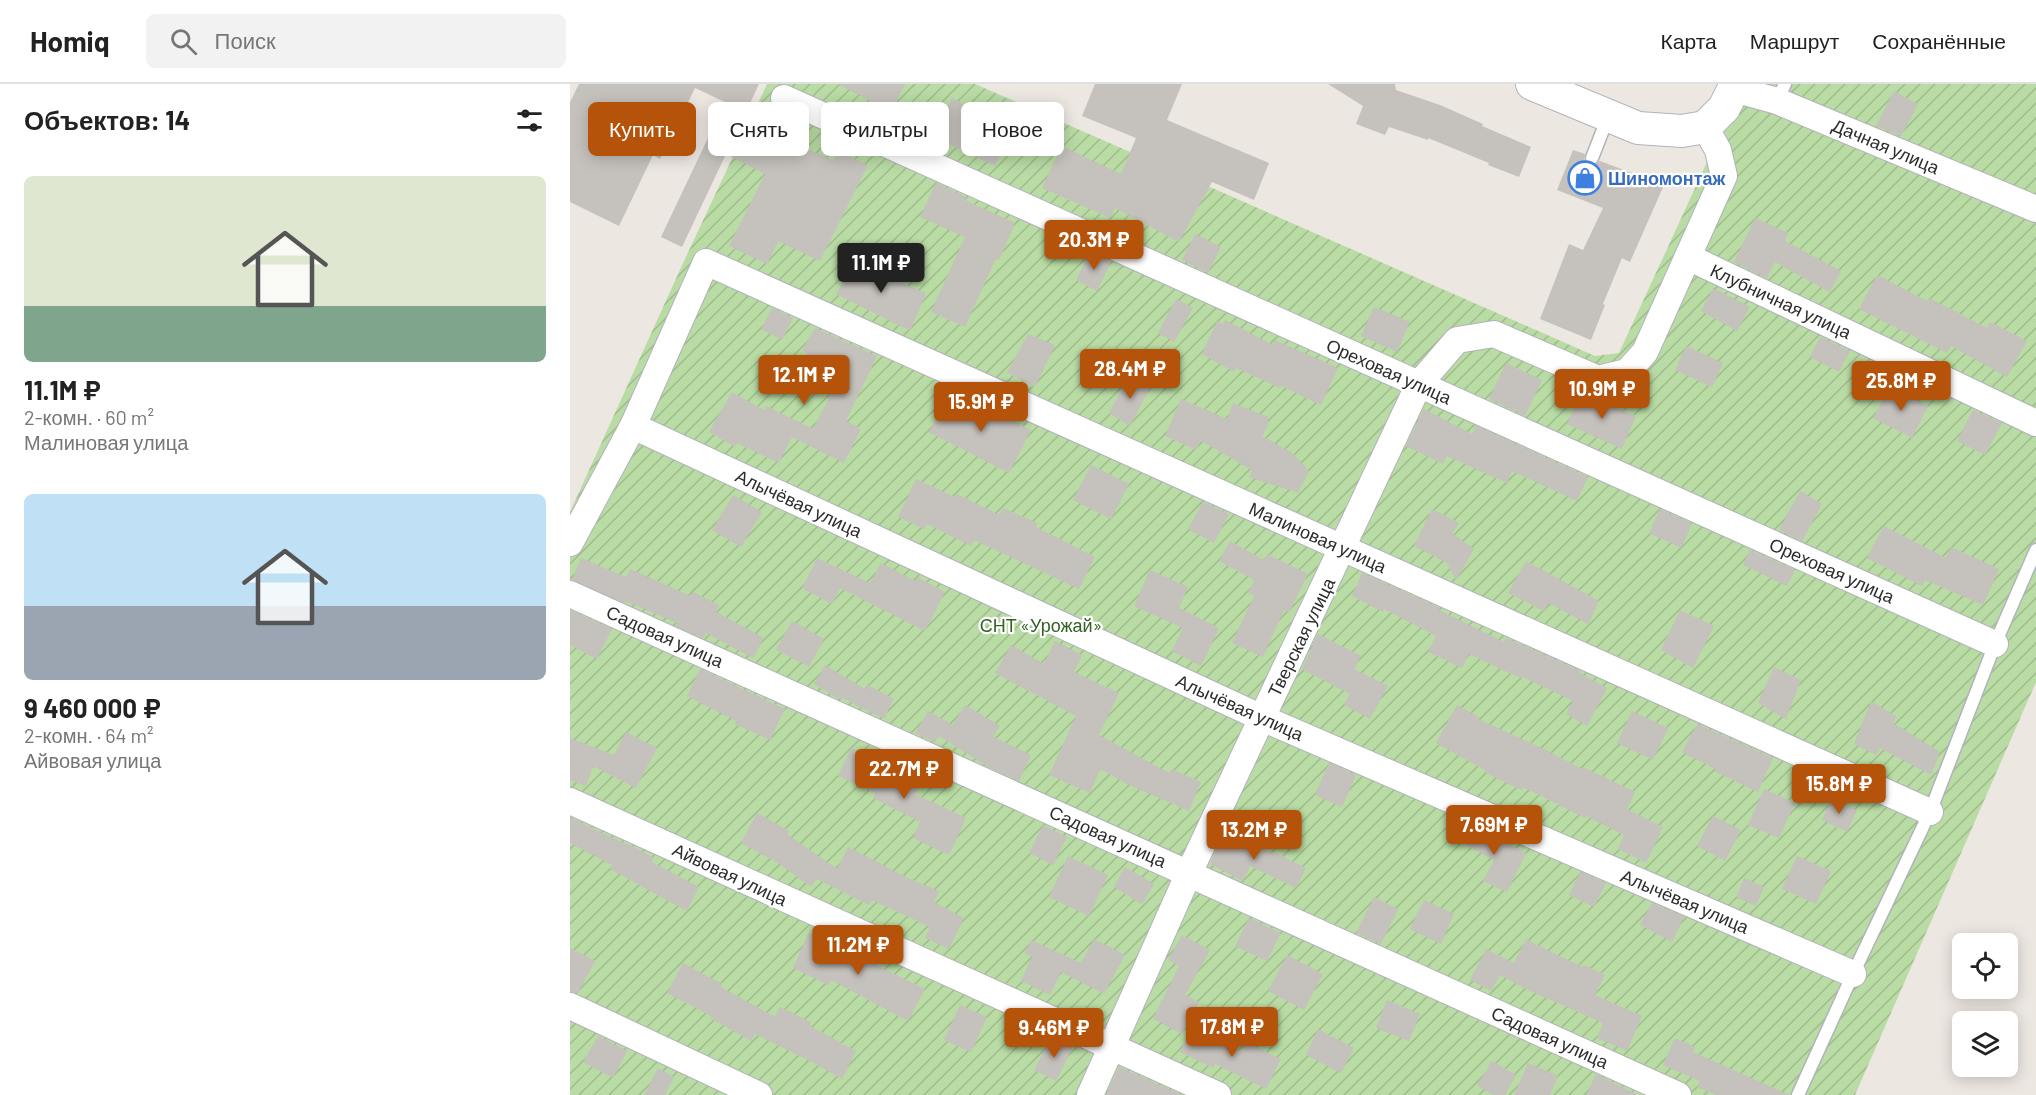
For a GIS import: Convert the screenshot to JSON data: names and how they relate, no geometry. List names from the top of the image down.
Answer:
{
  "streets": {
    "street": [
      "Дачная улица",
      "Клубничная улица",
      "Ореховая улица",
      "Алычёвая улица",
      "Малиновая улица",
      "Садовая улица",
      "Тверская улица",
      "Айвовая улица"
    ]
  },
  "crossings": [
    ["Клубничная улица", "Тверская улица"],
    ["Ореховая улица", "Тверская улица"],
    ["Алычёвая улица", "Малиновая улица"],
    ["Алычёвая улица", "Тверская улица"],
    ["Малиновая улица", "Тверская улица"],
    ["Садовая улица", "Тверская улица"],
    ["Тверская улица", "Айвовая улица"]
  ],
  "parks": ["СНТ «Урожай»"],
  "places": {
    "shop": ["Шиномонтаж"]
  },
  "page": {
    "header": "Homiq",
    "search": "Поиск",
    "nav": ["Карта", "Маршрут", "Сохранённые"],
    "heading": "Объектов: 14",
    "chip": [
      "Купить",
      "Снять",
      "Фильтры",
      "Новое"
    ],
    "list": [
      {
        "name": "11.1M ₽",
        "note": "2-комн. · 60 m² · Малиновая улица"
      },
      {
        "name": "9 460 000 ₽",
        "note": "2-комн. · 64 m² · Айвовая улица"
      }
    ],
    "price": [
      "20.3M ₽",
      "11.1M ₽",
      "28.4M ₽",
      "12.1M ₽",
      "25.8M ₽",
      "10.9M ₽",
      "15.9M ₽",
      "22.7M ₽",
      "15.8M ₽",
      "7.69M ₽",
      "13.2M ₽",
      "11.2M ₽",
      "17.8M ₽",
      "9.46M ₽"
    ]
  }
}
